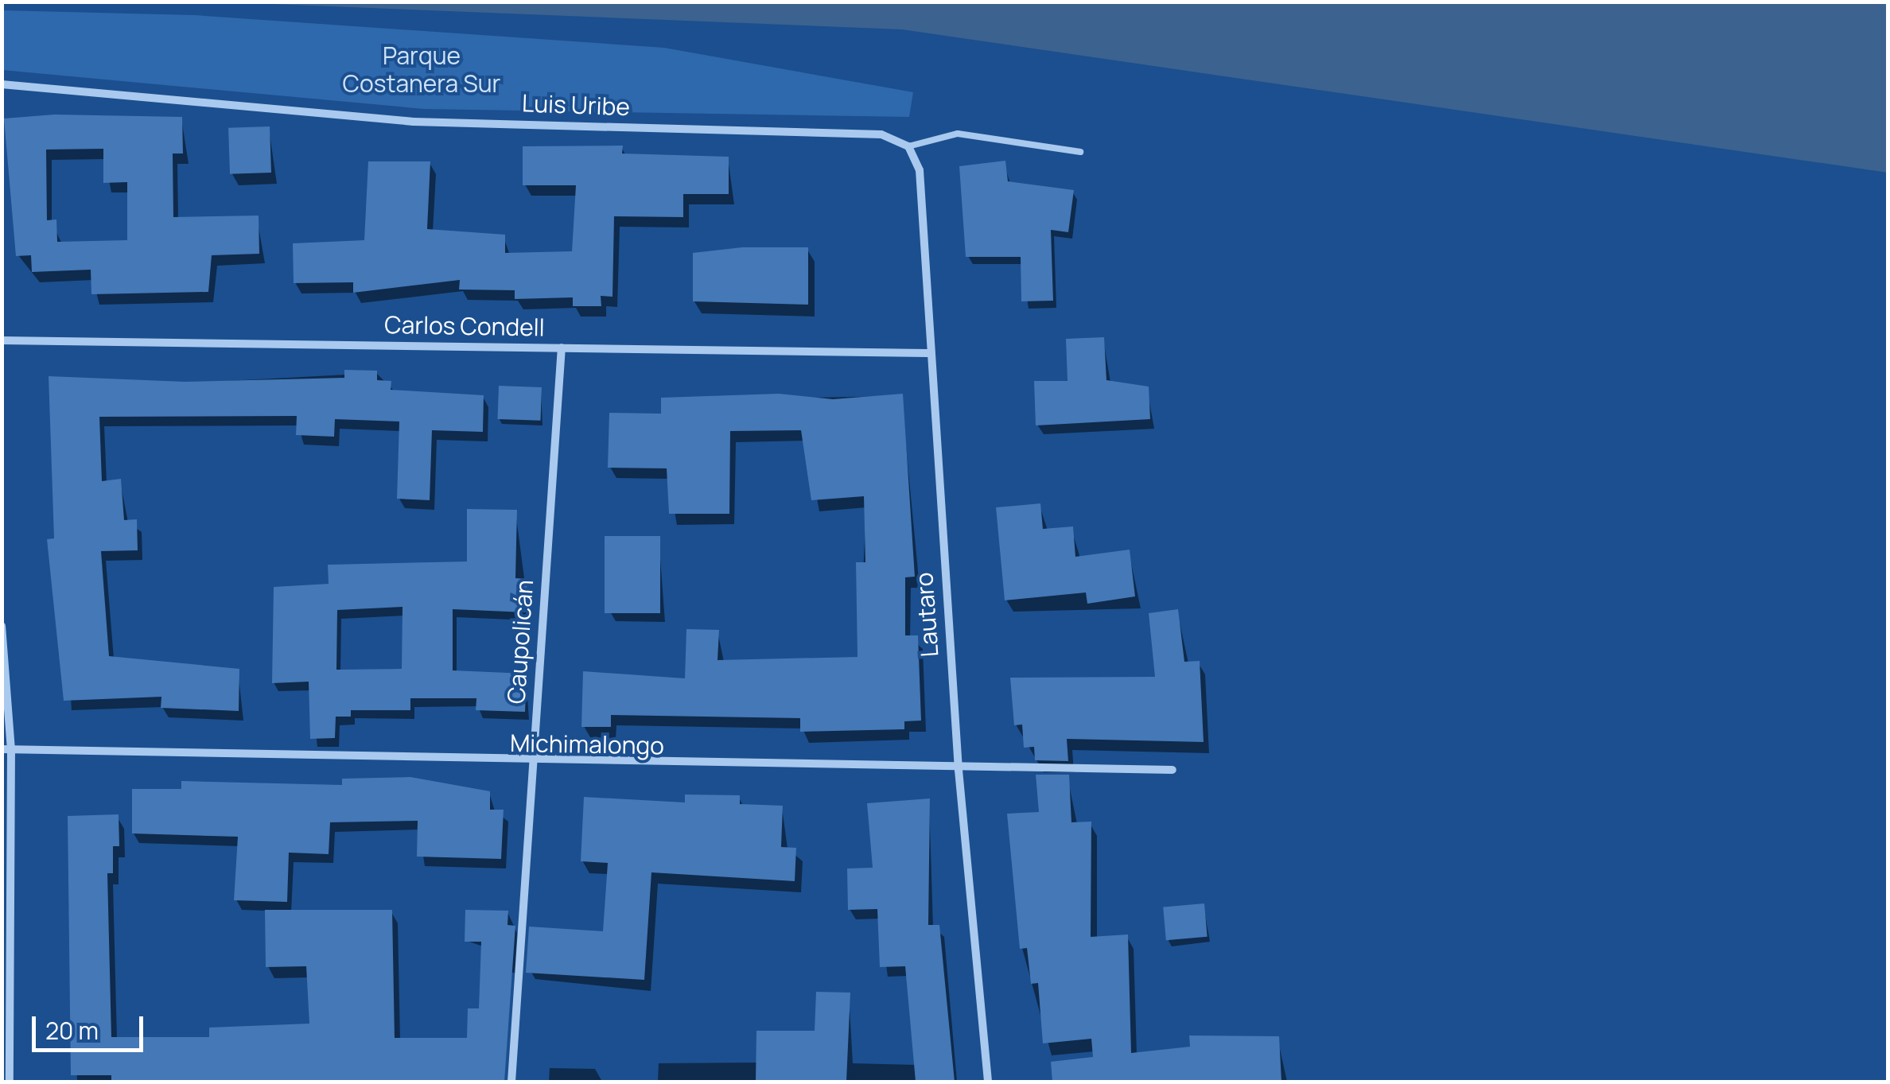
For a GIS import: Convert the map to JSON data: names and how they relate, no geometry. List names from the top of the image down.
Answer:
{
  "streets": {
    "street": [
      "Luis Uribe",
      "Carlos Condell",
      "Lautaro",
      "Caupolicán",
      "Michimalongo"
    ]
  },
  "crossings": [
    ["Luis Uribe", "Lautaro"],
    ["Carlos Condell", "Lautaro"],
    ["Carlos Condell", "Caupolicán"],
    ["Lautaro", "Michimalongo"],
    ["Caupolicán", "Michimalongo"]
  ],
  "parks": ["Parque Costanera Sur"],
  "scale_bar": "20 m"
}
